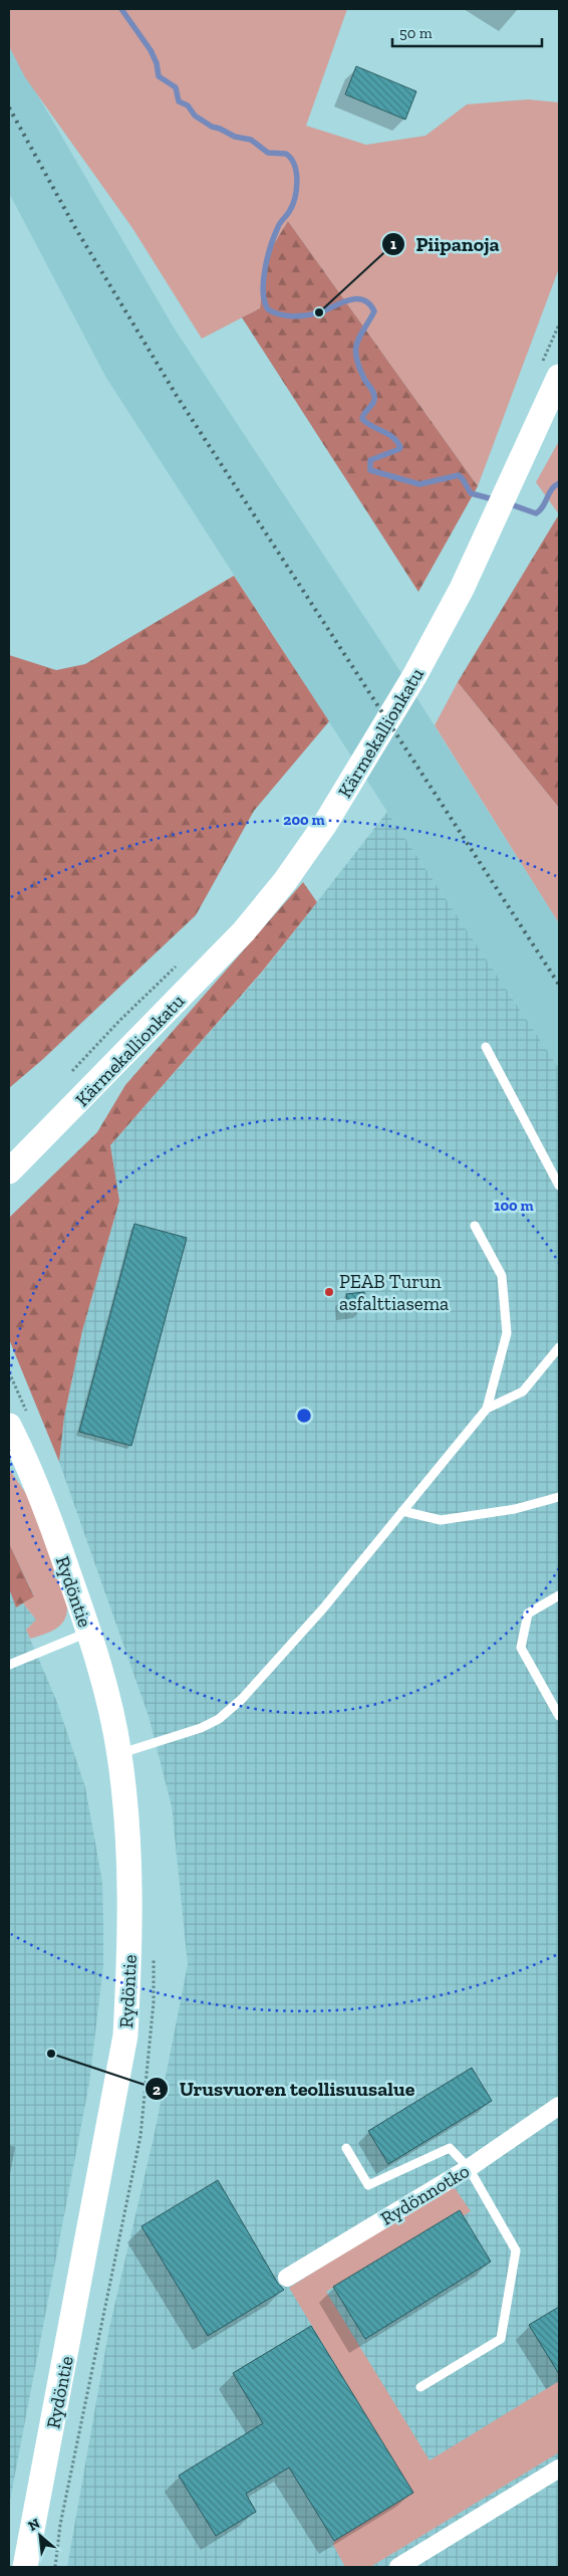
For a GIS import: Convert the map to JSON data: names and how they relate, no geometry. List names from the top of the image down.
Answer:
{
  "streets": {
    "street": ["Kärmekallionkatu", "Rydöntie", "Rydönnotko"]
  },
  "places": ["Piipanoja", "PEAB Turun asfalttiasema", "Urusvuoren teollisuusalue"],
  "scale_bar": "50 m",
  "north": "top left",
  "rings": ["200 m", "100 m"]
}
